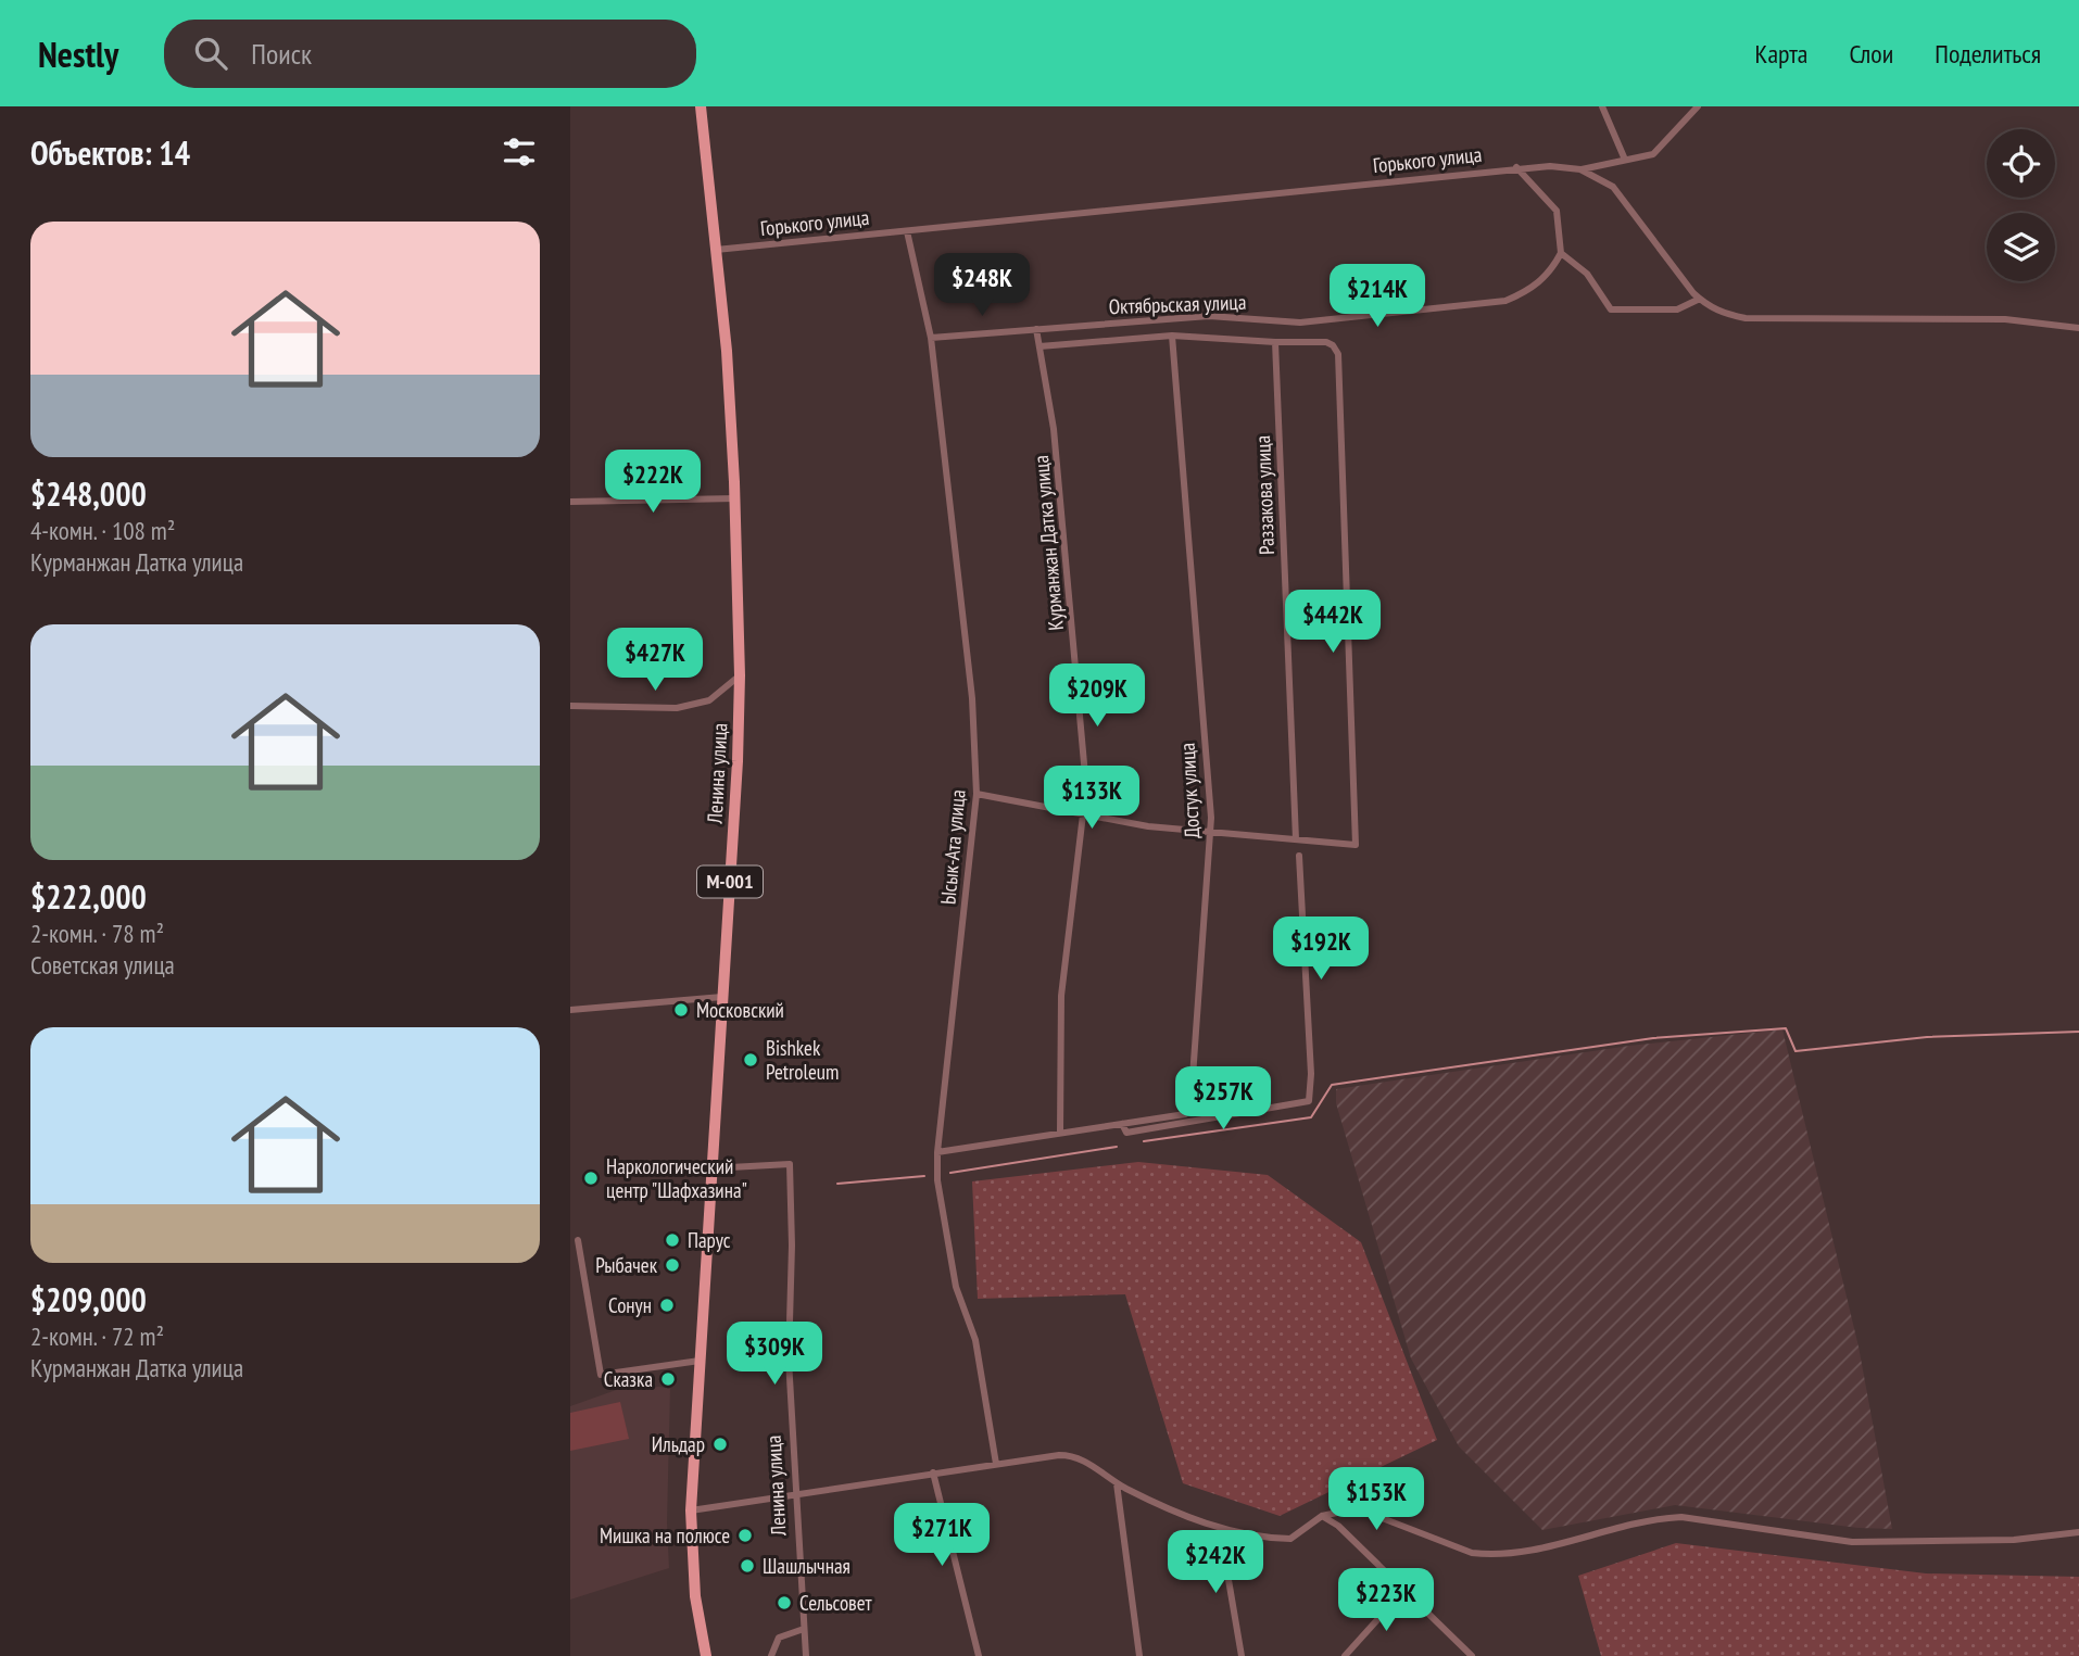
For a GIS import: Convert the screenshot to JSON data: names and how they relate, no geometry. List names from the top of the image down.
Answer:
{
  "streets": {
    "main road": ["Ленина улица", "М-001"],
    "street": [
      "Горького улица",
      "Октябрьская улица",
      "Раззакова улица",
      "Курманжан Датка улица",
      "Достук улица",
      "Ысык-Ата улица"
    ]
  },
  "crossings": [
    ["Горького улица", "Ленина улица"],
    ["Горького улица", "Ысык-Ата улица"],
    ["Октябрьская улица", "Курманжан Датка улица"]
  ],
  "places": [
    "Московский",
    "Bishkek Petroleum",
    "Наркологический центр \"Шафхазина\"",
    "Парус",
    "Рыбачек",
    "Сонун",
    "Сказка",
    "Ильдар",
    "Мишка на полюсе",
    "Шашлычная",
    "Сельсовет"
  ],
  "page": {
    "header": "Nestly",
    "search": "Поиск",
    "nav": ["Карта", "Слои", "Поделиться"],
    "heading": "Объектов: 14",
    "list": [
      {
        "name": "$248,000",
        "note": "4-комн. · 108 m² · Курманжан Датка улица"
      },
      {
        "name": "$222,000",
        "note": "2-комн. · 78 m² · Советская улица"
      },
      {
        "name": "$209,000",
        "note": "2-комн. · 72 m² · Курманжан Датка улица"
      }
    ],
    "price": [
      "$248K",
      "$214K",
      "$222K",
      "$442K",
      "$427K",
      "$209K",
      "$133K",
      "$192K",
      "$257K",
      "$309K",
      "$153K",
      "$271K",
      "$242K",
      "$223K"
    ]
  }
}
